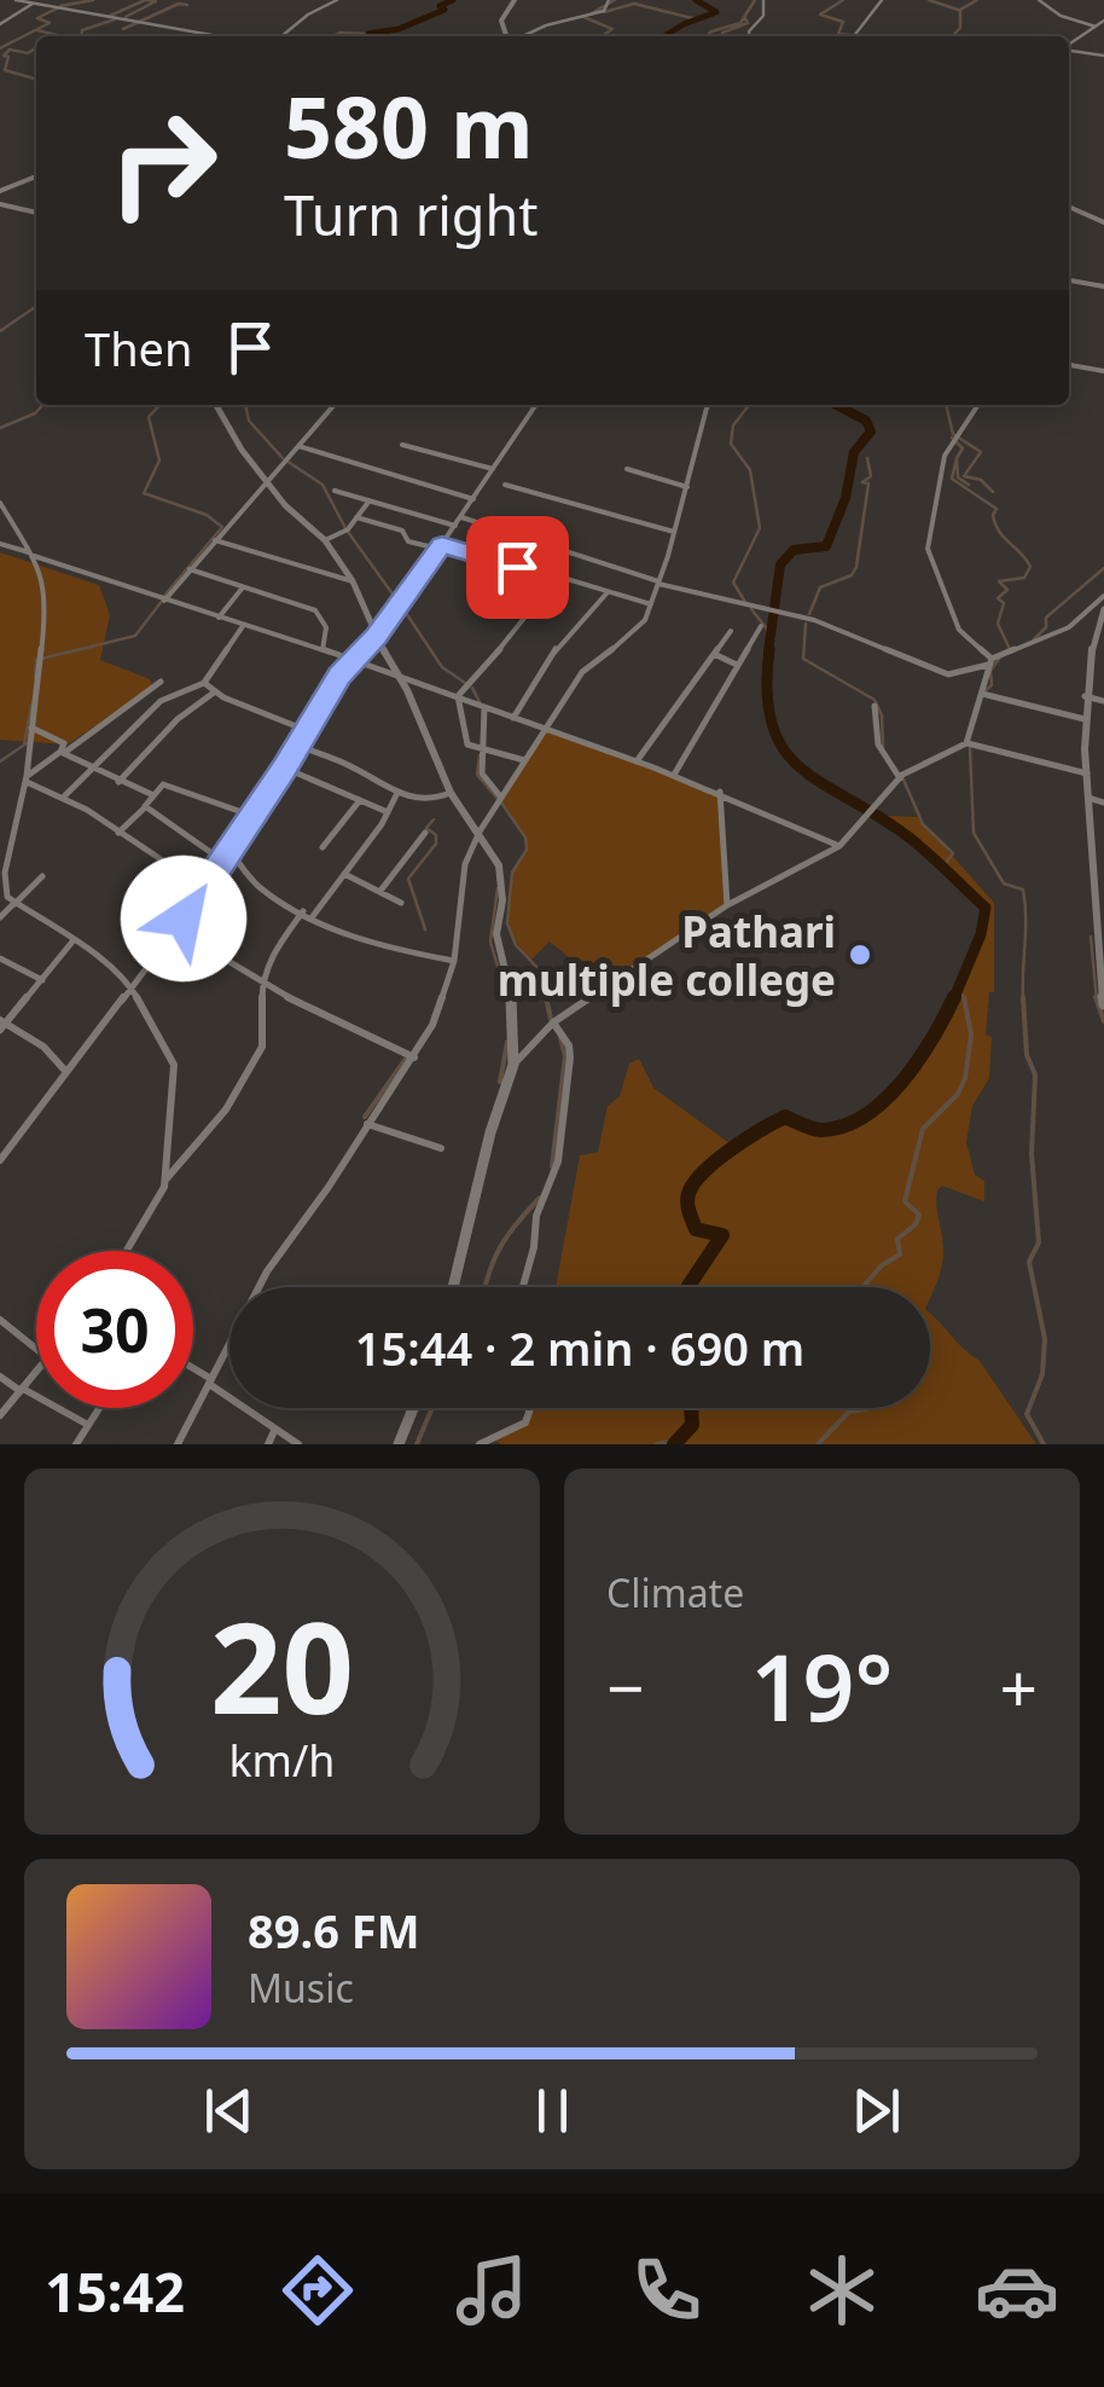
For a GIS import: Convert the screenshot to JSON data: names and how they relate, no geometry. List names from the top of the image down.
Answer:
{
  "places": ["Pathari multiple college"],
  "page": {
    "turn": ["580 m", "Turn right"],
    "then": "Then",
    "limit": "30",
    "trip": "15:44 · 2 min · 690 m",
    "tile": "Climate",
    "heat": ["−", "19°", "+"],
    "song": ["89.6 FM", "Music"],
    "tabs": "15:42",
    "gauge": ["20", "km/h"]
  }
}
